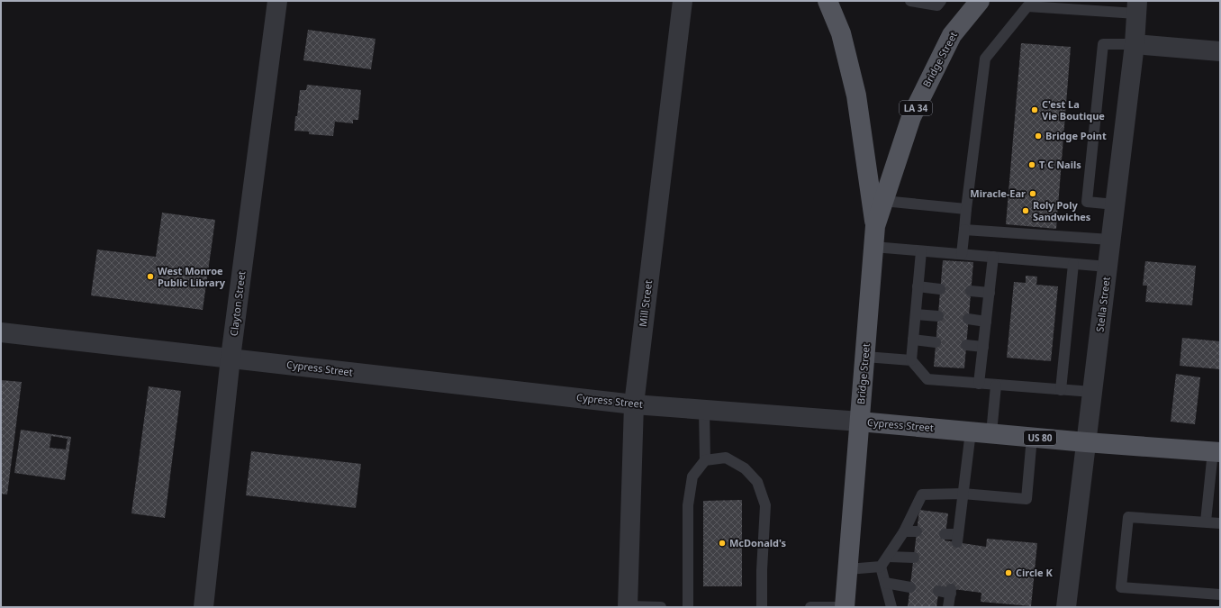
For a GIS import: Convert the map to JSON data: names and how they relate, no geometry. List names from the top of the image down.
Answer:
{
  "streets": {
    "main road": [
      "Bridge Street",
      "LA 34",
      "Cypress Street",
      "US 80"
    ],
    "street": ["Clayton Street", "Mill Street", "Stella Street"]
  },
  "crossings": [
    ["Bridge Street", "Cypress Street"],
    ["Clayton Street", "Cypress Street"],
    ["Mill Street", "Cypress Street"],
    ["Stella Street", "Cypress Street"]
  ],
  "places": [
    "C'est La Vie Boutique",
    "Bridge Point",
    "T C Nails",
    "Miracle-Ear",
    "Roly Poly Sandwiches",
    "West Monroe Public Library",
    "McDonald's",
    "Circle K"
  ]
}
